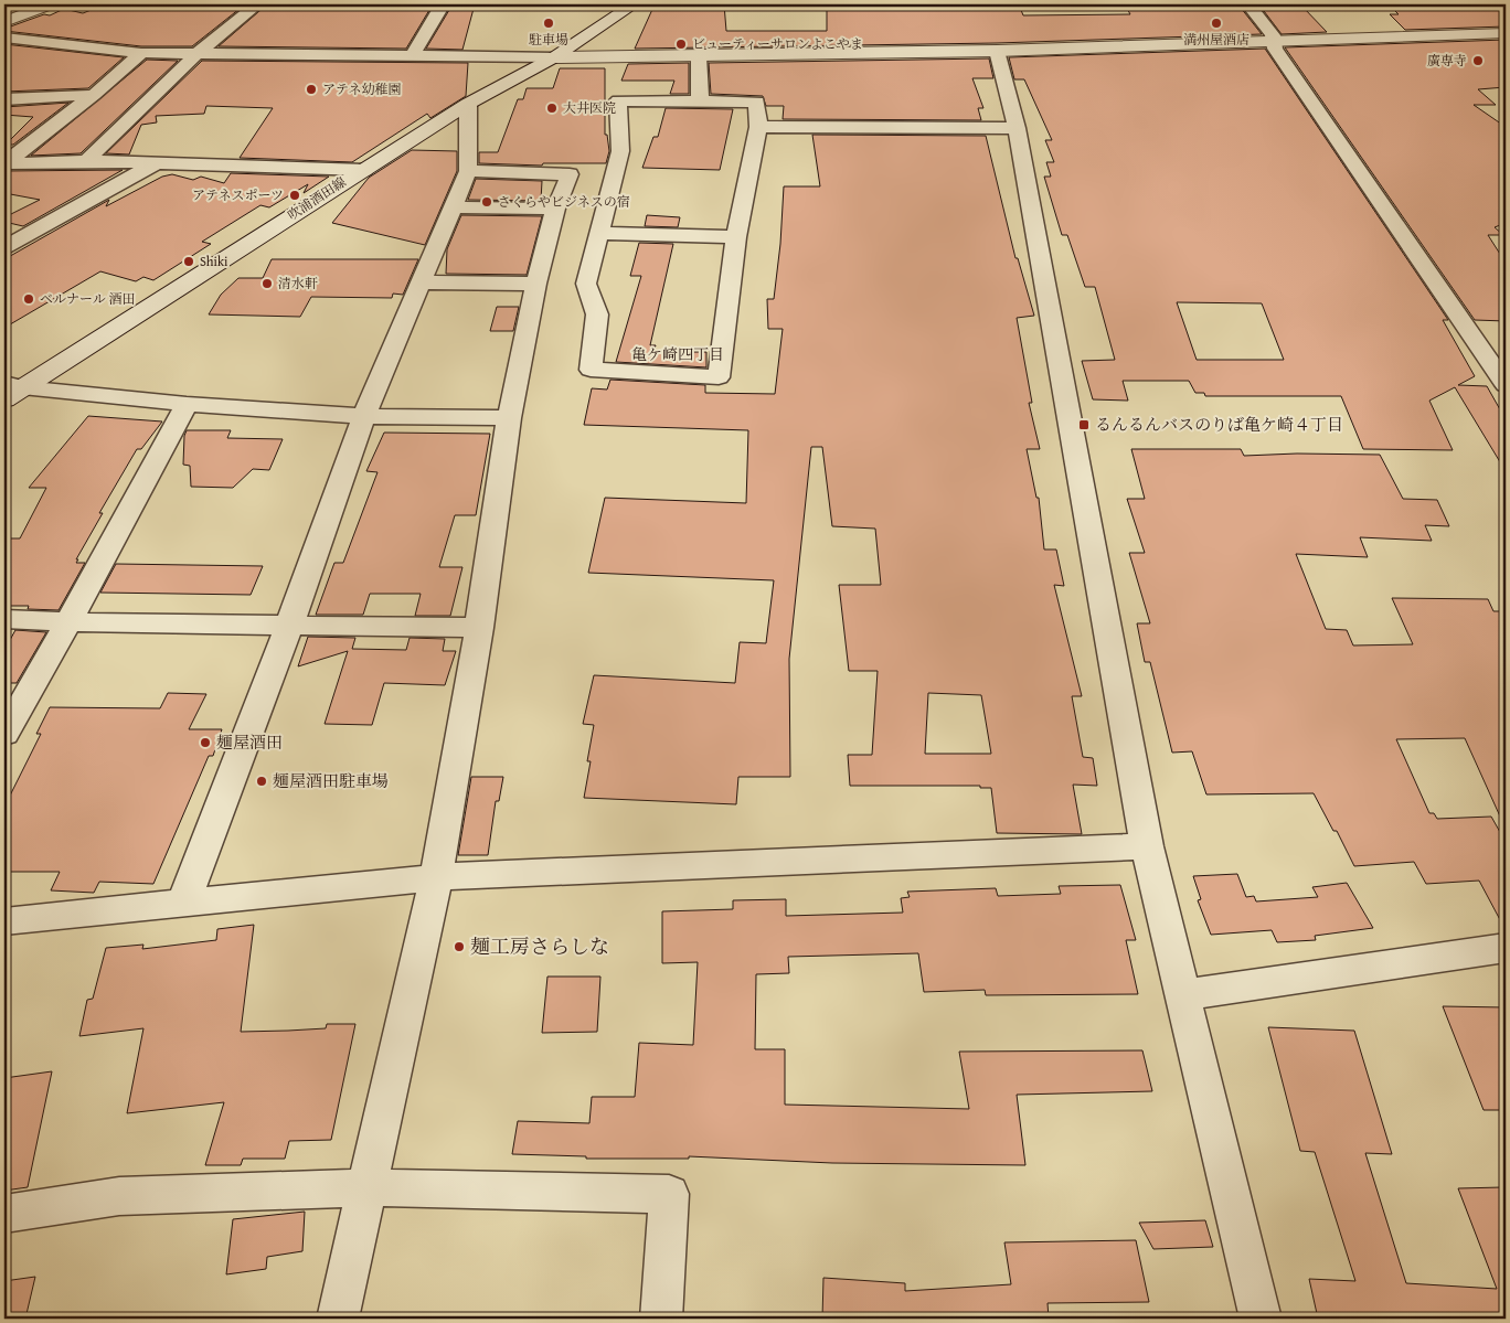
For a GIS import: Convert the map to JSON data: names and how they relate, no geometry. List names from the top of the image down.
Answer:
{
  "streets": {
    "street": ["吹浦酒田線"]
  },
  "districts": ["亀ケ崎四丁目"],
  "places": {
    "other": [
      "駐車場",
      "満州屋酒店",
      "ビューティーサロンよこやま",
      "廣専寺",
      "アテネ幼稚園",
      "大井医院",
      "アテネスポーツ",
      "さくらやビジネスの宿",
      "Shiki",
      "清水軒",
      "ベルナール 酒田",
      "麺屋酒田",
      "麺屋酒田駐車場",
      "麺工房さらしな"
    ],
    "transit": ["るんるんバスのりば亀ケ崎４丁目"]
  }
}
